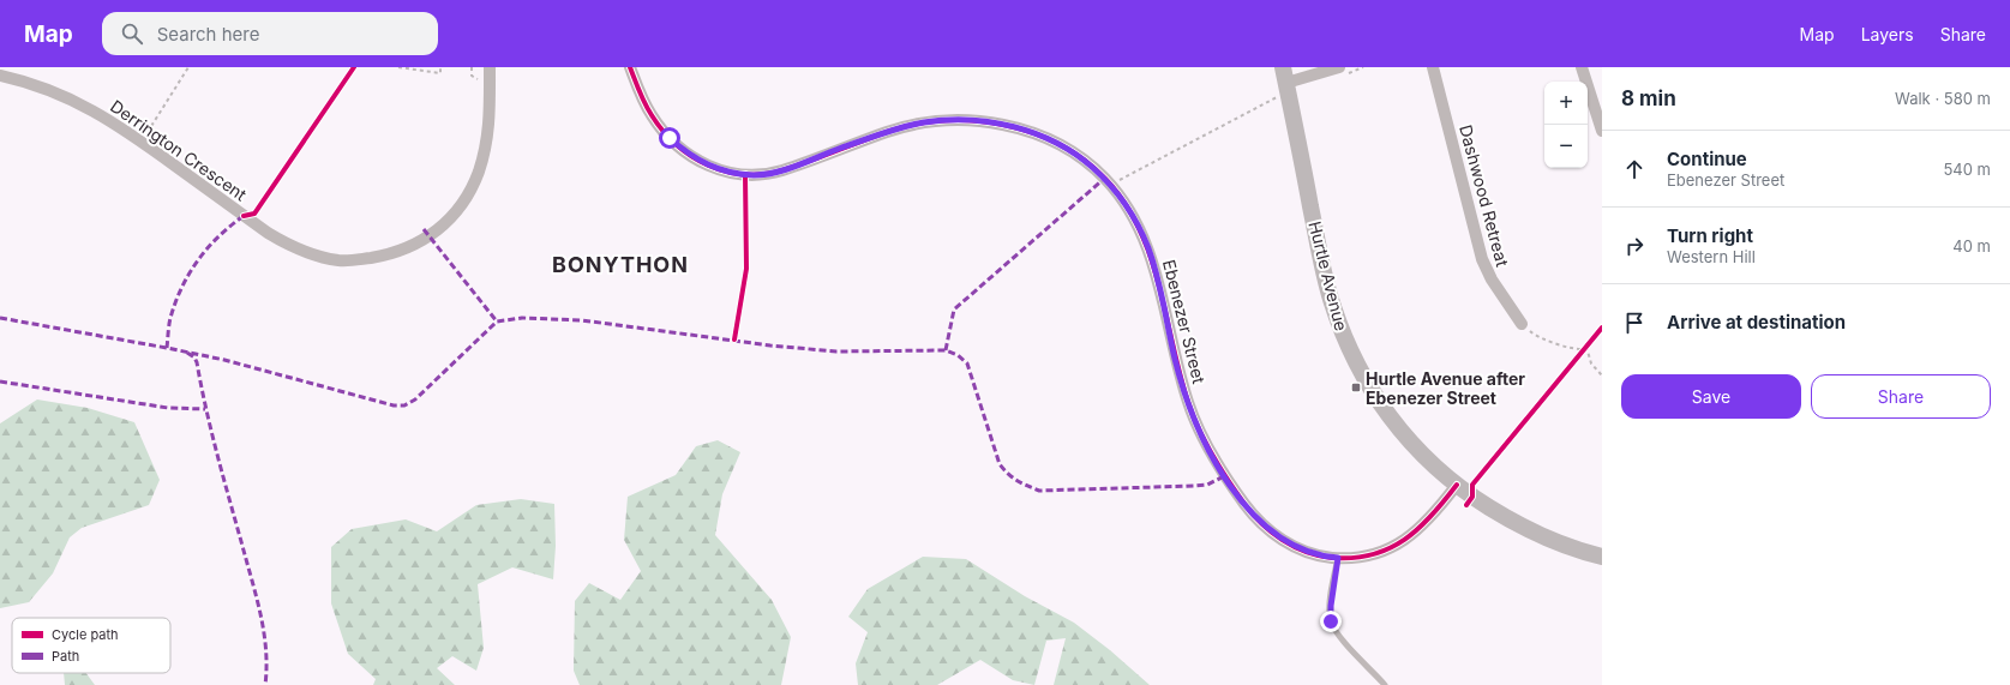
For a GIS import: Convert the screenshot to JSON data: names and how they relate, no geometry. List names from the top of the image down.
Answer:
{
  "streets": {
    "street": [
      "Derrington Crescent",
      "Dashwood Retreat",
      "Hurtle Avenue",
      "Ebenezer Street"
    ]
  },
  "crossings": [
    ["Hurtle Avenue", "Ebenezer Street"]
  ],
  "districts": ["BONYTHON"],
  "places": {
    "transit": ["Hurtle Avenue after Ebenezer Street"]
  },
  "legend": ["Cycle path", "Path"],
  "page": {
    "header": "Map",
    "search": "Search here",
    "nav": ["Map", "Layers", "Share"],
    "heading": ["8 min", "Walk · 580 m"],
    "map_buttons": ["+", "−"],
    "list": [
      ["Continue", "Ebenezer Street", "540 m"],
      ["Turn right", "Western Hill", "40 m"],
      "Arrive at destination"
    ],
    "buttons": ["Save", "Share"]
  }
}
